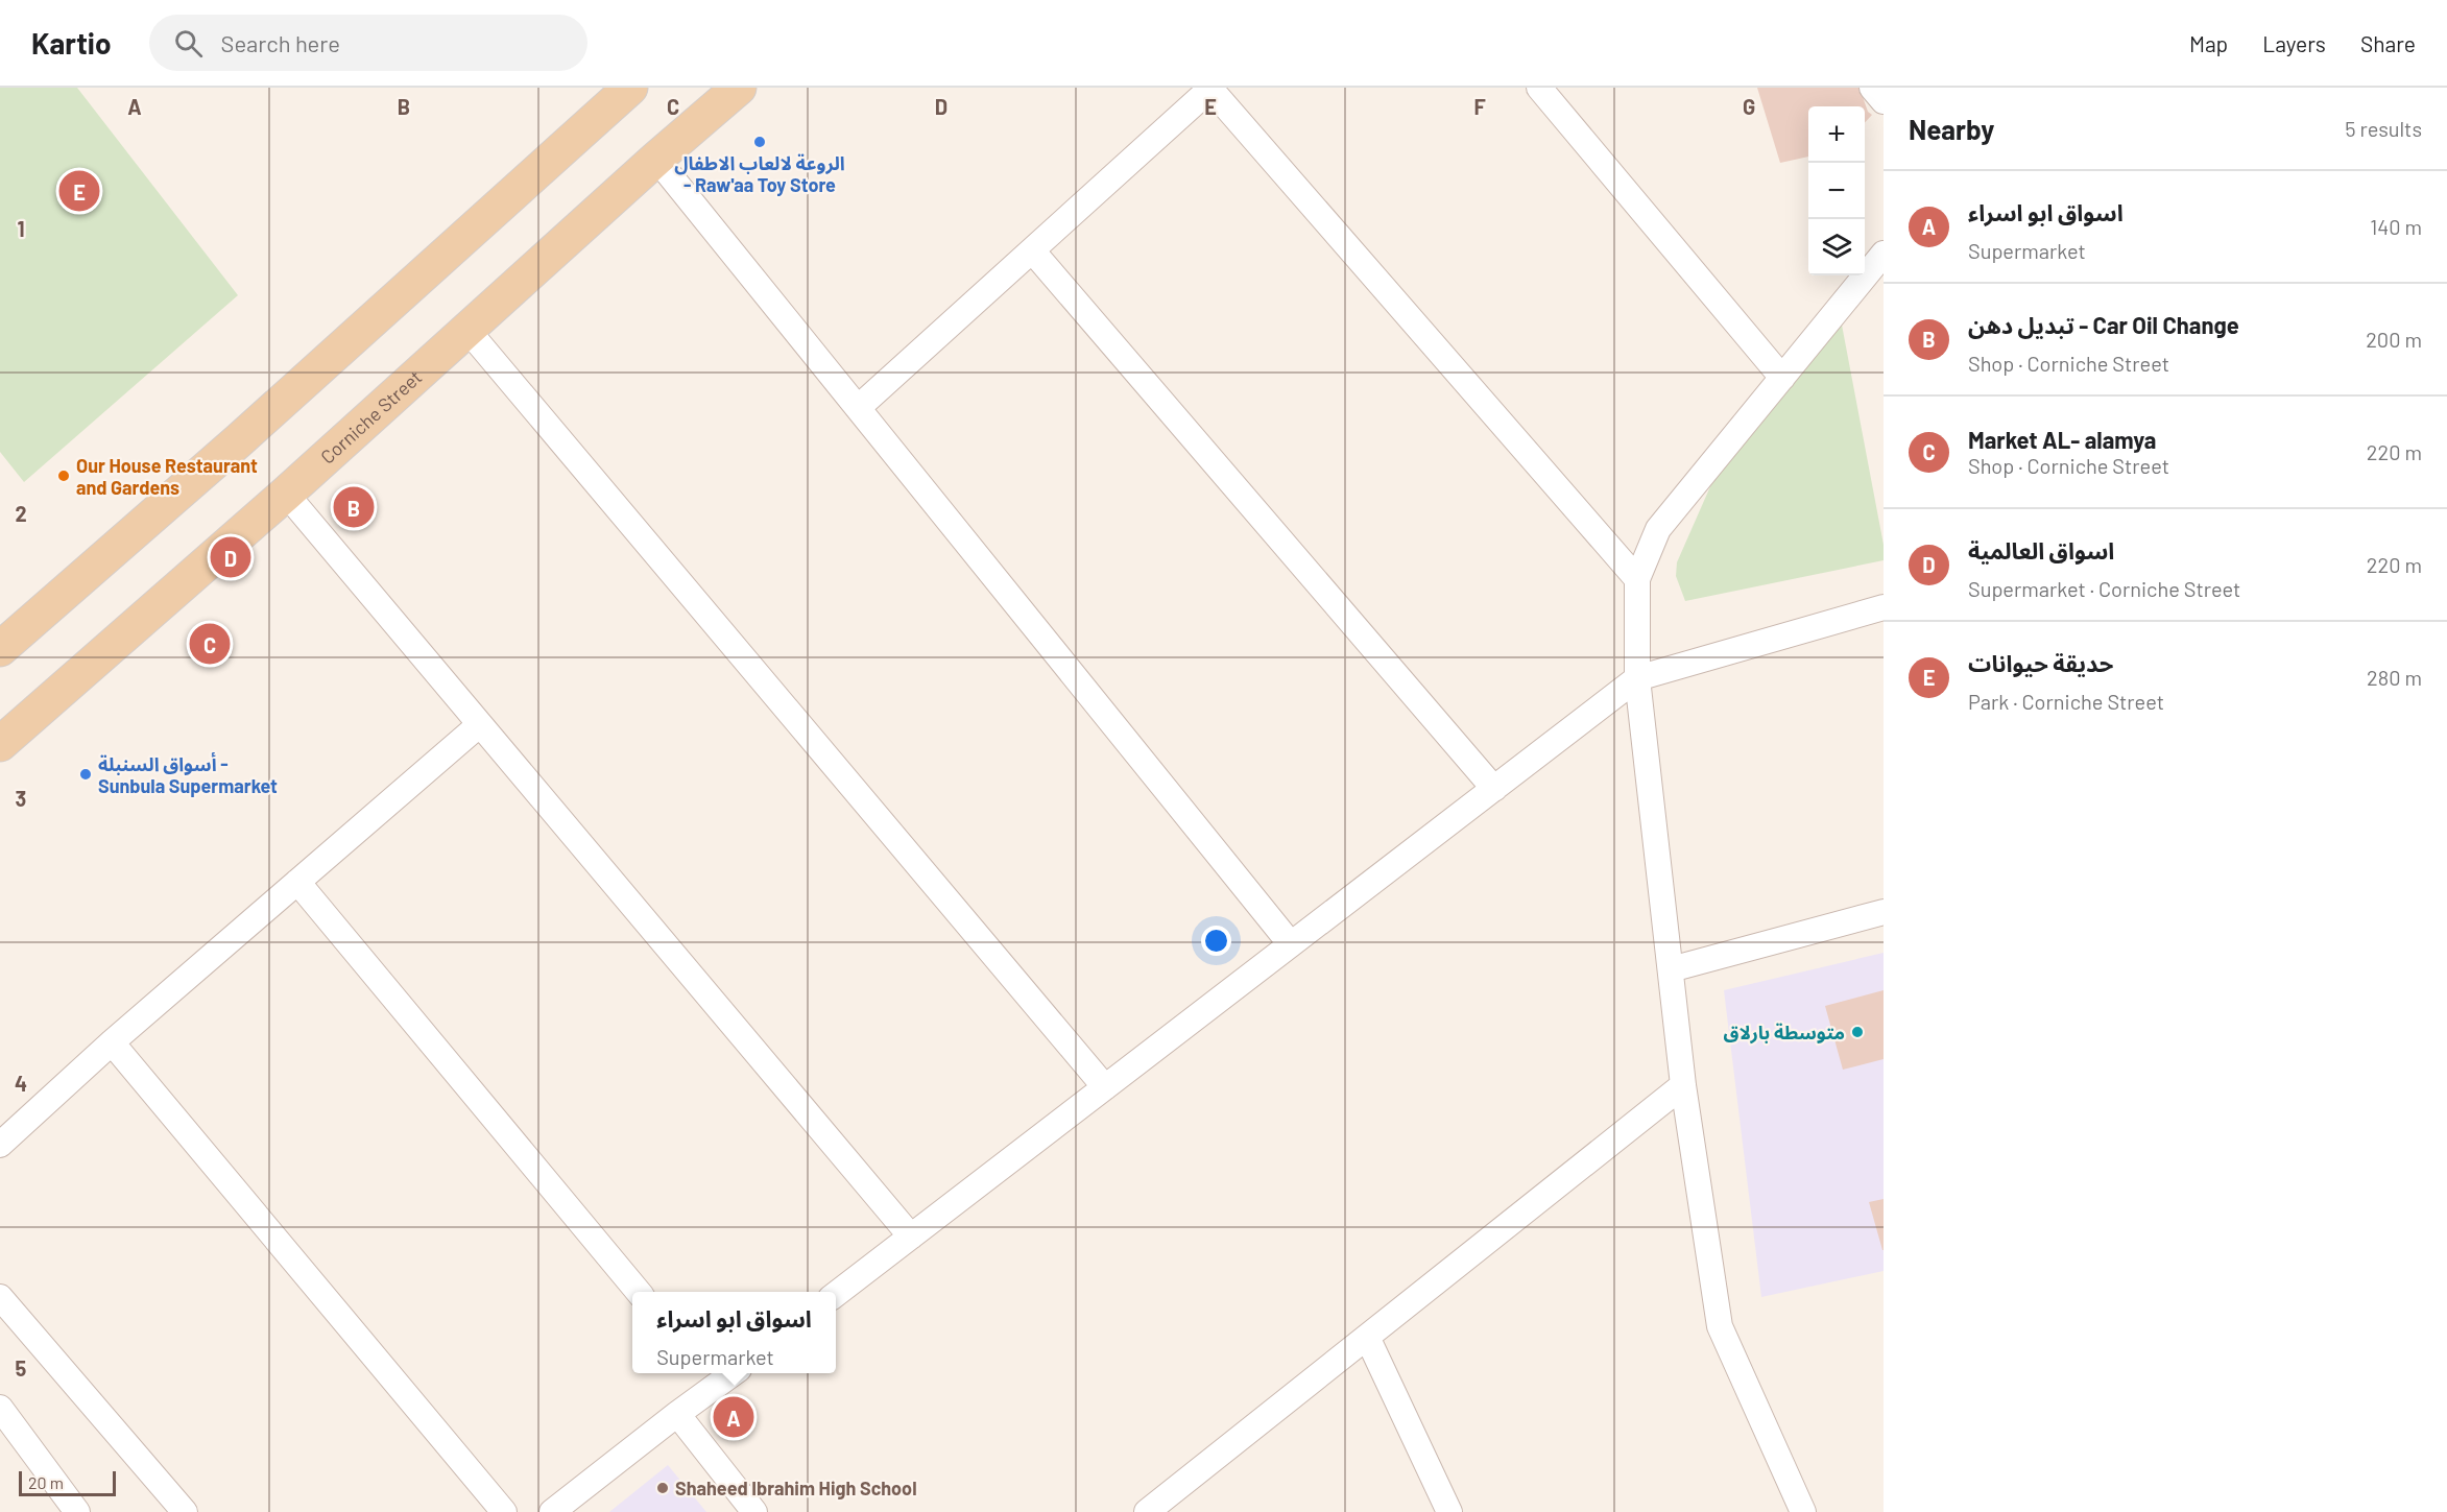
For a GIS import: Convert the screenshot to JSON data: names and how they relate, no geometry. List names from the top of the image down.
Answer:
{
  "streets": {
    "main road": ["Corniche Street"]
  },
  "places": [
    "الروعة لالعاب الاطفال - Raw'aa Toy Store",
    "Our House Restaurant and Gardens",
    "أسواق السنبلة - Sunbula Supermarket",
    "متوسطة بارلاق",
    "Shaheed Ibrahim High School"
  ],
  "scale_bar": "20 m",
  "page": {
    "header": "Kartio",
    "search": "Search here",
    "nav": ["Map", "Layers", "Share"],
    "heading": ["Nearby", "5 results"],
    "map_buttons": ["+", "−"],
    "pins": [
      "E",
      "B",
      "D",
      "C",
      "A"
    ],
    "list": [
      {
        "mark": "A",
        "name": "اسواق ابو اسراء",
        "note": "Supermarket",
        "value": "140 m"
      },
      {
        "mark": "B",
        "name": "تبديل دهن - Car Oil Change",
        "note": "Shop · Corniche Street",
        "value": "200 m"
      },
      {
        "mark": "C",
        "name": "Market AL- alamya",
        "note": "Shop · Corniche Street",
        "value": "220 m"
      },
      {
        "mark": "D",
        "name": "اسواق العالمية",
        "note": "Supermarket · Corniche Street",
        "value": "220 m"
      },
      {
        "mark": "E",
        "name": "حديقة حيوانات",
        "note": "Park · Corniche Street",
        "value": "280 m"
      }
    ],
    "popup": ["اسواق ابو اسراء", "Supermarket"],
    "scale": "20 m"
  },
  "grid": {
    "columns": [
      "A",
      "B",
      "C",
      "D",
      "E",
      "F",
      "G"
    ],
    "rows": [
      "1",
      "2",
      "3",
      "4",
      "5"
    ]
  }
}
